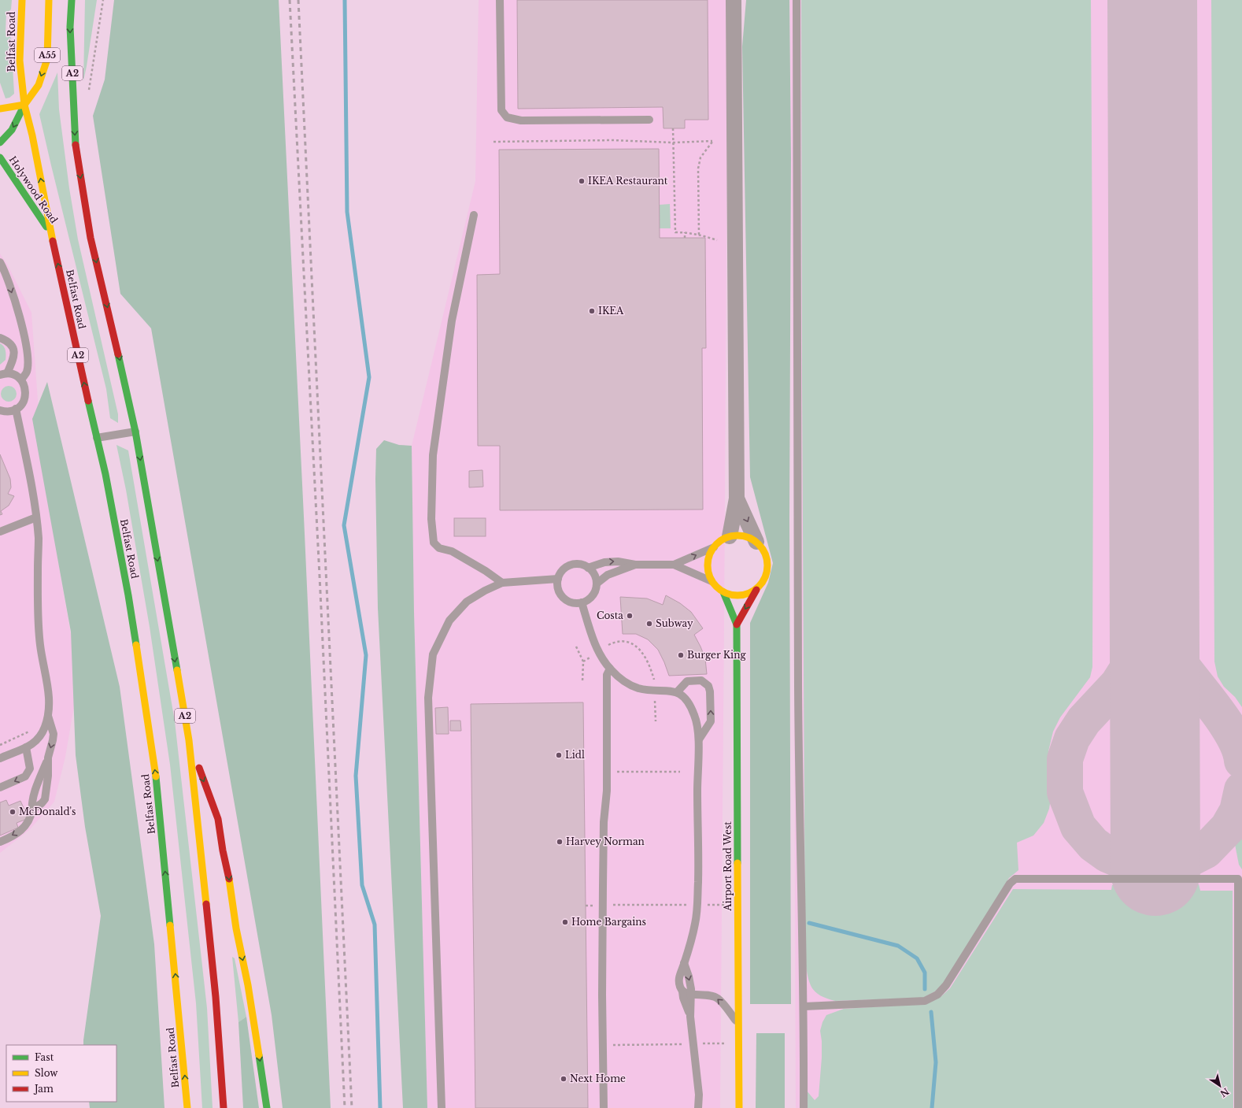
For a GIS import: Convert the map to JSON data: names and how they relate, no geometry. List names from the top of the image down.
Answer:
{
  "streets": {
    "main road": [
      "Belfast Road",
      "A55",
      "A2",
      "Holywood Road",
      "Airport Road West"
    ]
  },
  "crossings": [
    ["Belfast Road", "A55"],
    ["Belfast Road", "Holywood Road"]
  ],
  "places": [
    "IKEA Restaurant",
    "IKEA",
    "Costa",
    "Subway",
    "Burger King",
    "Lidl",
    "McDonald's",
    "Harvey Norman",
    "Home Bargains",
    "Next Home"
  ],
  "legend": ["Fast", "Slow", "Jam"],
  "north": "bottom right"
}
